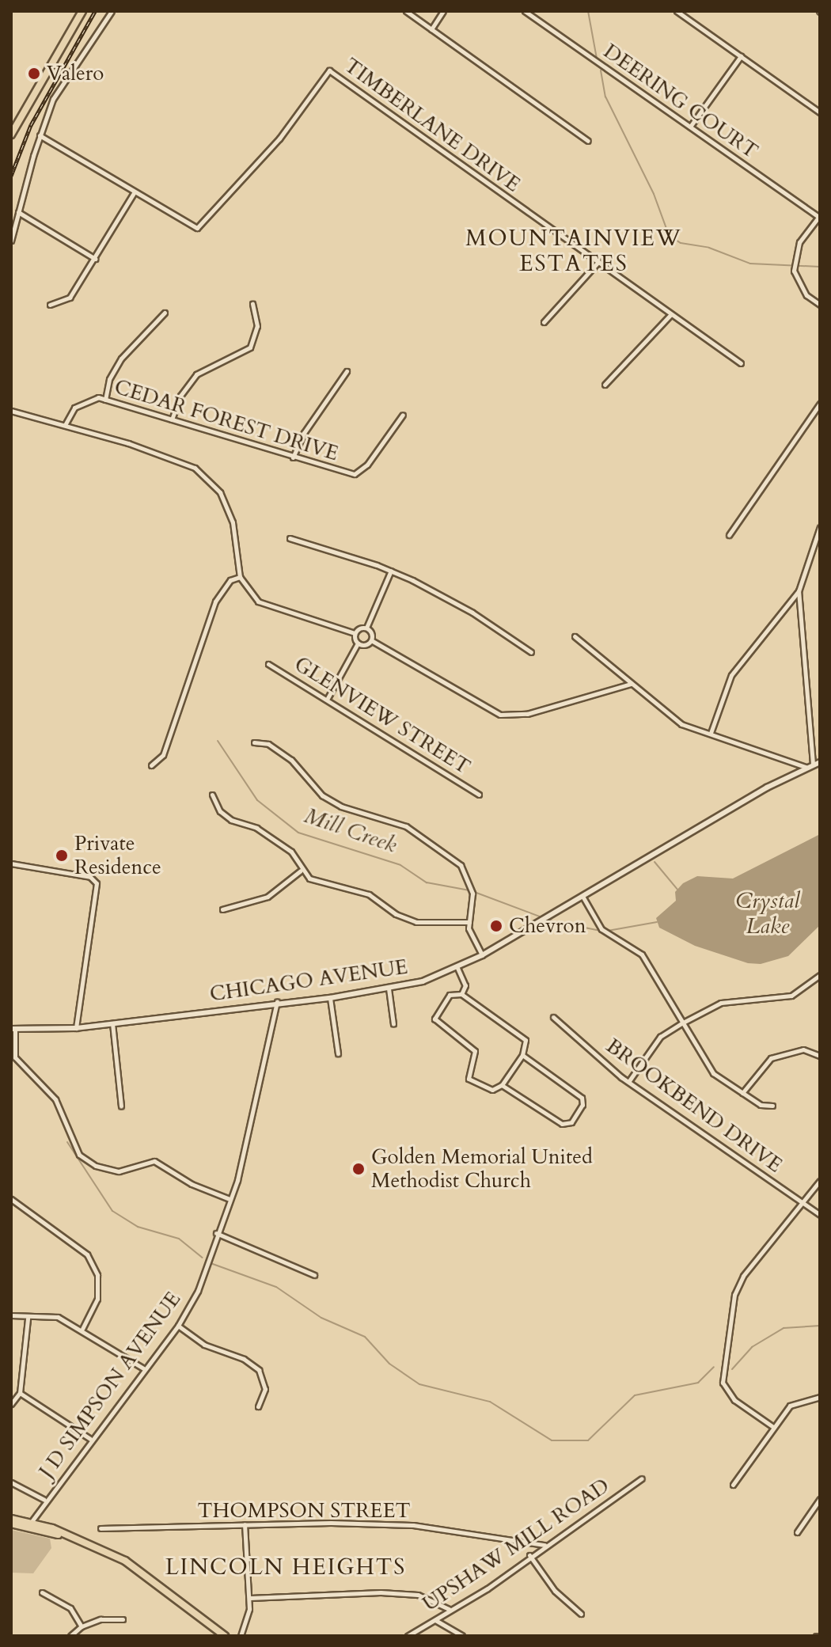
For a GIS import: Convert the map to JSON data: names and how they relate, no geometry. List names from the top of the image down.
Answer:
{
  "streets": {
    "street": [
      "DEERING COURT",
      "TIMBERLANE DRIVE",
      "CEDAR FOREST DRIVE",
      "GLENVIEW STREET",
      "CHICAGO AVENUE",
      "BROOKBEND DRIVE",
      "J D SIMPSON AVENUE",
      "THOMPSON STREET",
      "UPSHAW MILL ROAD"
    ]
  },
  "crossings": [
    ["CHICAGO AVENUE", "J D SIMPSON AVENUE"],
    ["THOMPSON STREET", "UPSHAW MILL ROAD"]
  ],
  "districts": ["MOUNTAINVIEW ESTATES", "LINCOLN HEIGHTS"],
  "water": ["Mill Creek", "Crystal Lake"],
  "places": [
    "Valero",
    "Private Residence",
    "Chevron",
    "Golden Memorial United Methodist Church"
  ]
}
